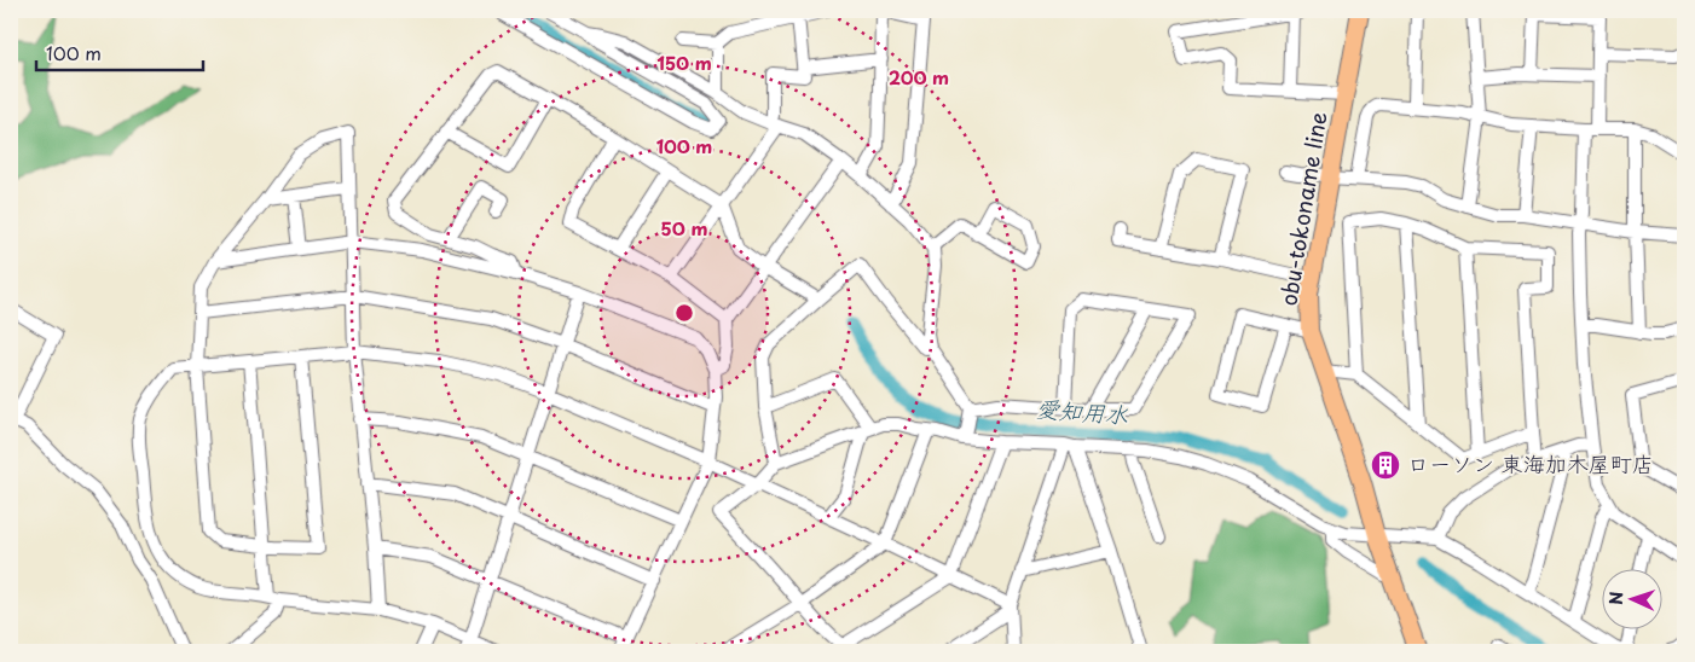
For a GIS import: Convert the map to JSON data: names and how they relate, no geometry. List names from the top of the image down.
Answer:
{
  "streets": {
    "main road": ["obu-tokoname line"]
  },
  "water": ["愛知用水"],
  "places": {
    "building": ["ローソン 東海加木屋町店"]
  },
  "scale_bar": "100 m",
  "north": "left",
  "rings": [
    "150 m",
    "200 m",
    "100 m",
    "50 m"
  ]
}
